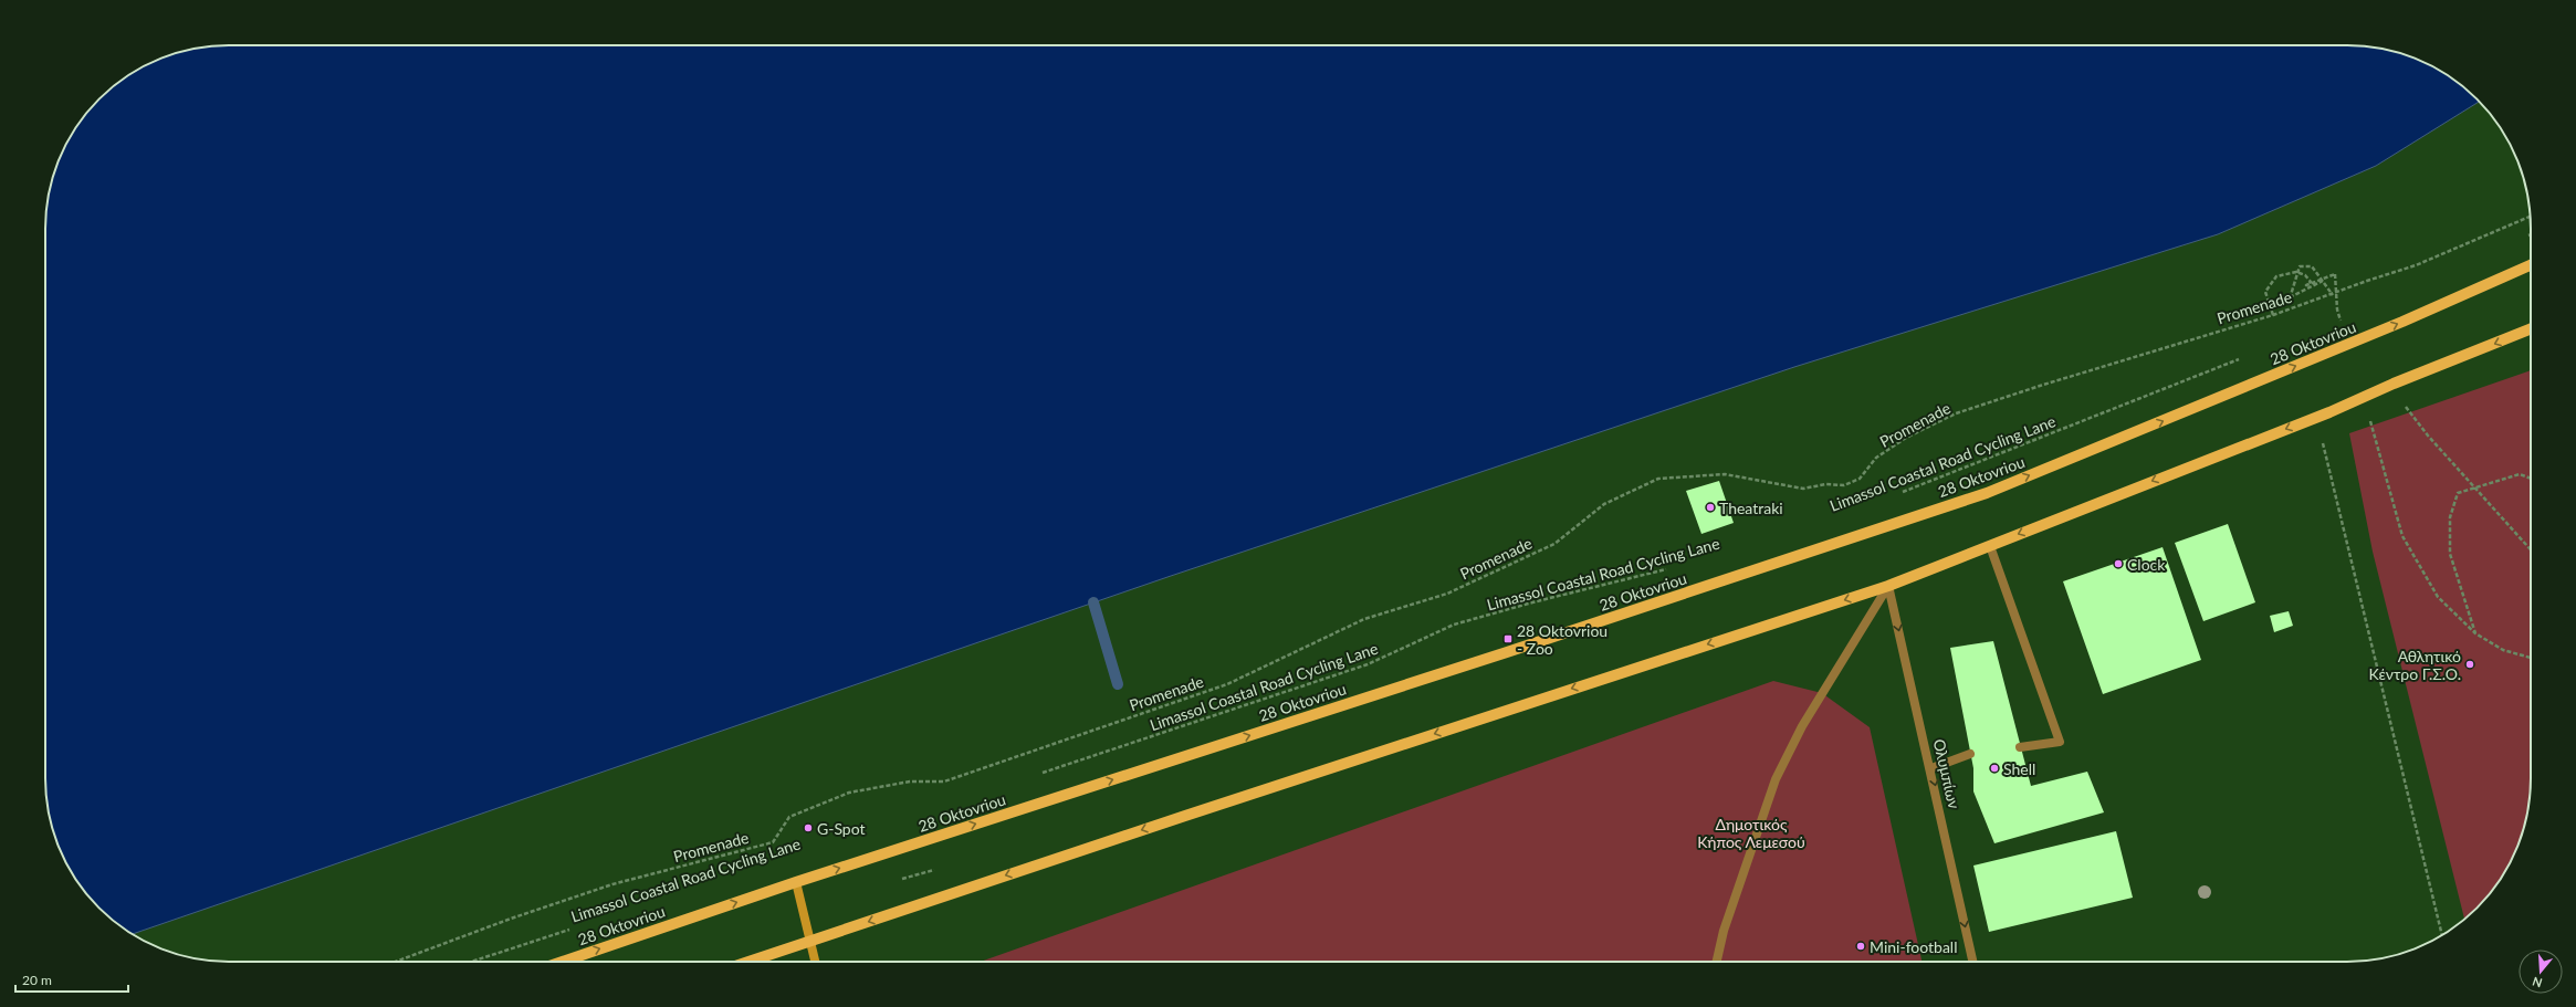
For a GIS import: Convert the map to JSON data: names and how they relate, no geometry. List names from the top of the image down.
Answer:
{
  "streets": {
    "main road": ["28 Oktovriou"],
    "street": ["Ολυμπίων"],
    "path": ["Promenade", "Limassol Coastal Road Cycling Lane"]
  },
  "one_way": ["Ολυμπίων"],
  "parks": ["Δημοτικός Κήπος Λεμεσού"],
  "places": {
    "other": [
      "Theatraki",
      "Clock",
      "Αθλητικό Κέντρο Γ.Σ.Ο.",
      "Shell",
      "G-Spot",
      "Mini-football"
    ],
    "transit": ["28 Oktovriou - Zoo"]
  },
  "scale_bar": "20 m",
  "north": "bottom"
}
